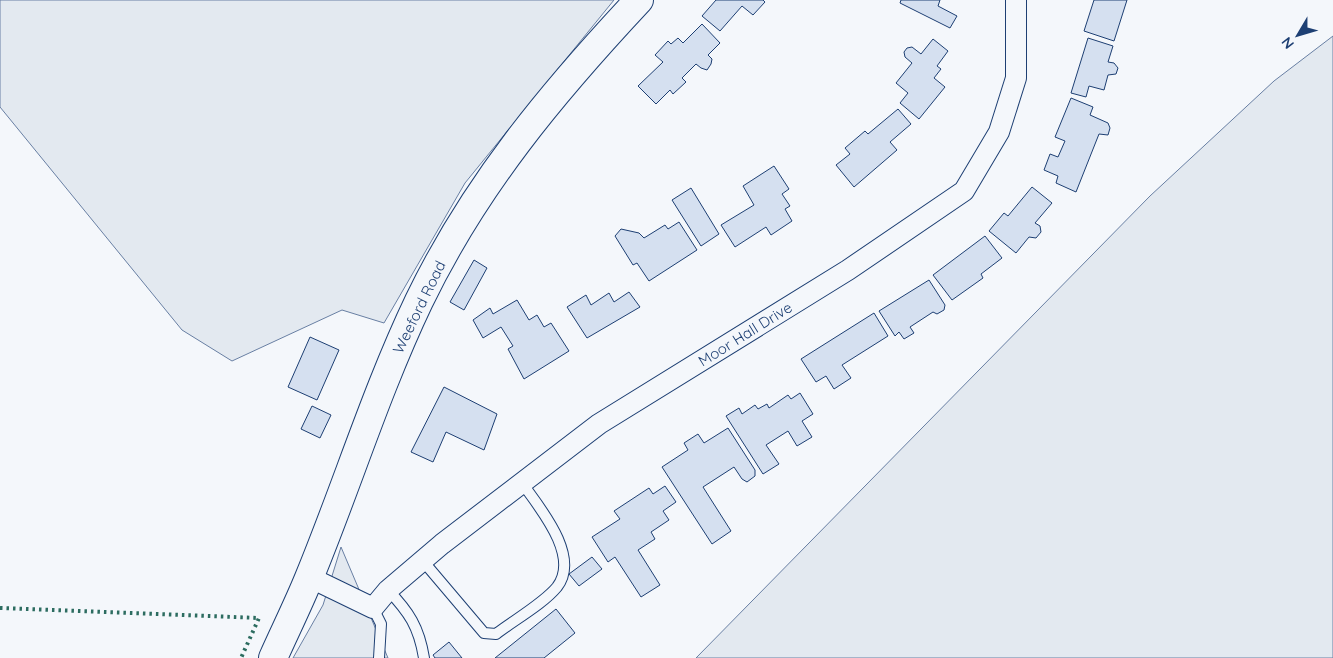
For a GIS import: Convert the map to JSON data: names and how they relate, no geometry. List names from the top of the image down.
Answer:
{
  "streets": {
    "street": ["Weeford Road", "Moor Hall Drive"]
  },
  "north": "bottom left"
}
